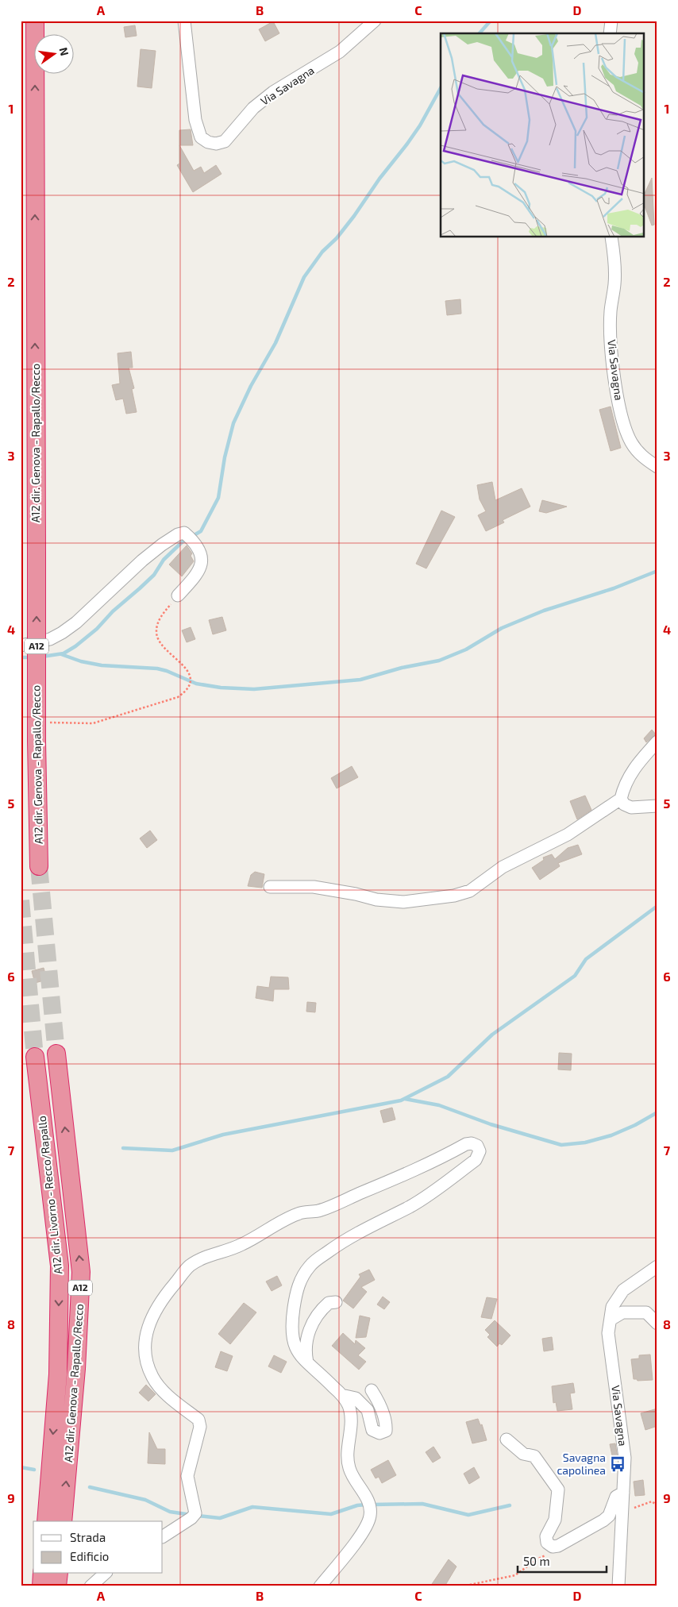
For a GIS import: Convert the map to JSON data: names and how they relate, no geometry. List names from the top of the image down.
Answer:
{
  "streets": {
    "highway": ["A12 dir. Genova - Rapallo/Recco", "A12", "A12 dir. Livorno - Recco/Rapallo"],
    "street": ["Via Savagna"]
  },
  "one_way": ["A12 dir. Genova - Rapallo/Recco", "A12 dir. Livorno - Recco/Rapallo"],
  "places": {
    "bus stop": ["Savagna capolinea"]
  },
  "legend": ["Strada", "Edificio"],
  "scale_bar": "50 m",
  "north": "right",
  "grid": {
    "columns": [
      "A",
      "B",
      "C",
      "D"
    ],
    "rows": [
      "1",
      "2",
      "3",
      "4",
      "5",
      "6",
      "7",
      "8",
      "9"
    ]
  }
}
